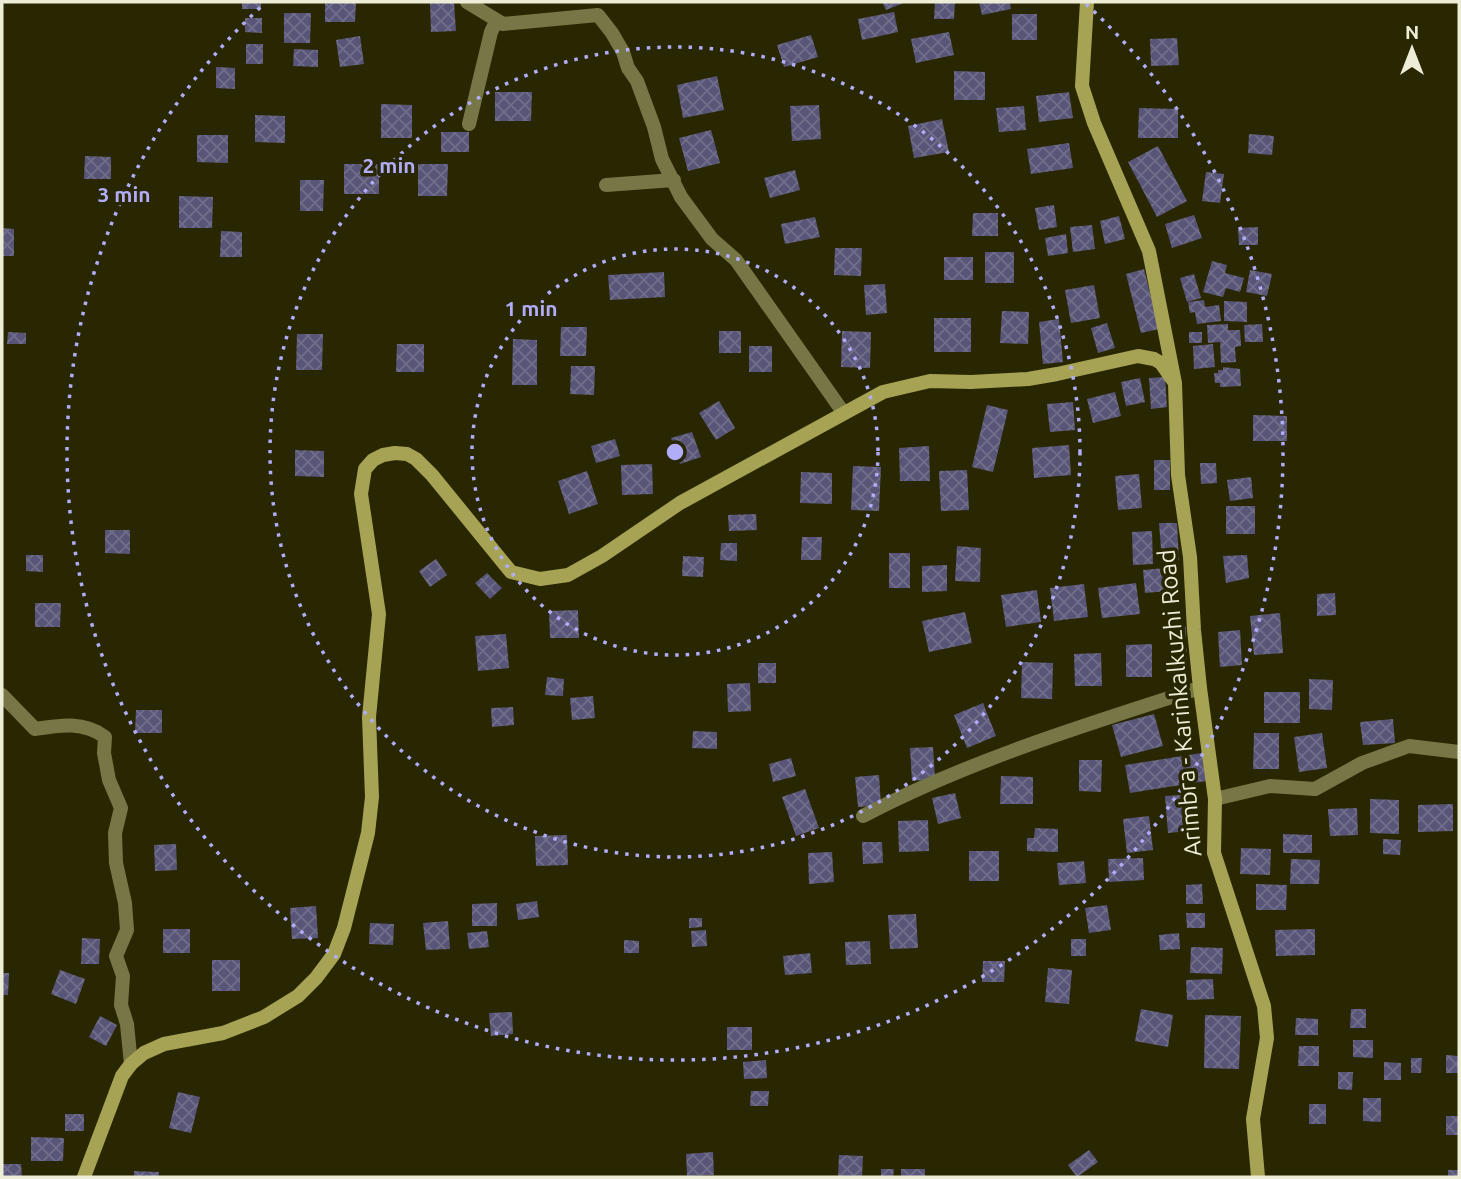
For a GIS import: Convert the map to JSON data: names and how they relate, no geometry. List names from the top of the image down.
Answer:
{
  "streets": {
    "main road": ["Arimbra - Karinkalkuzhi Road"]
  },
  "north": "top",
  "rings": ["2 min", "3 min", "1 min"]
}
